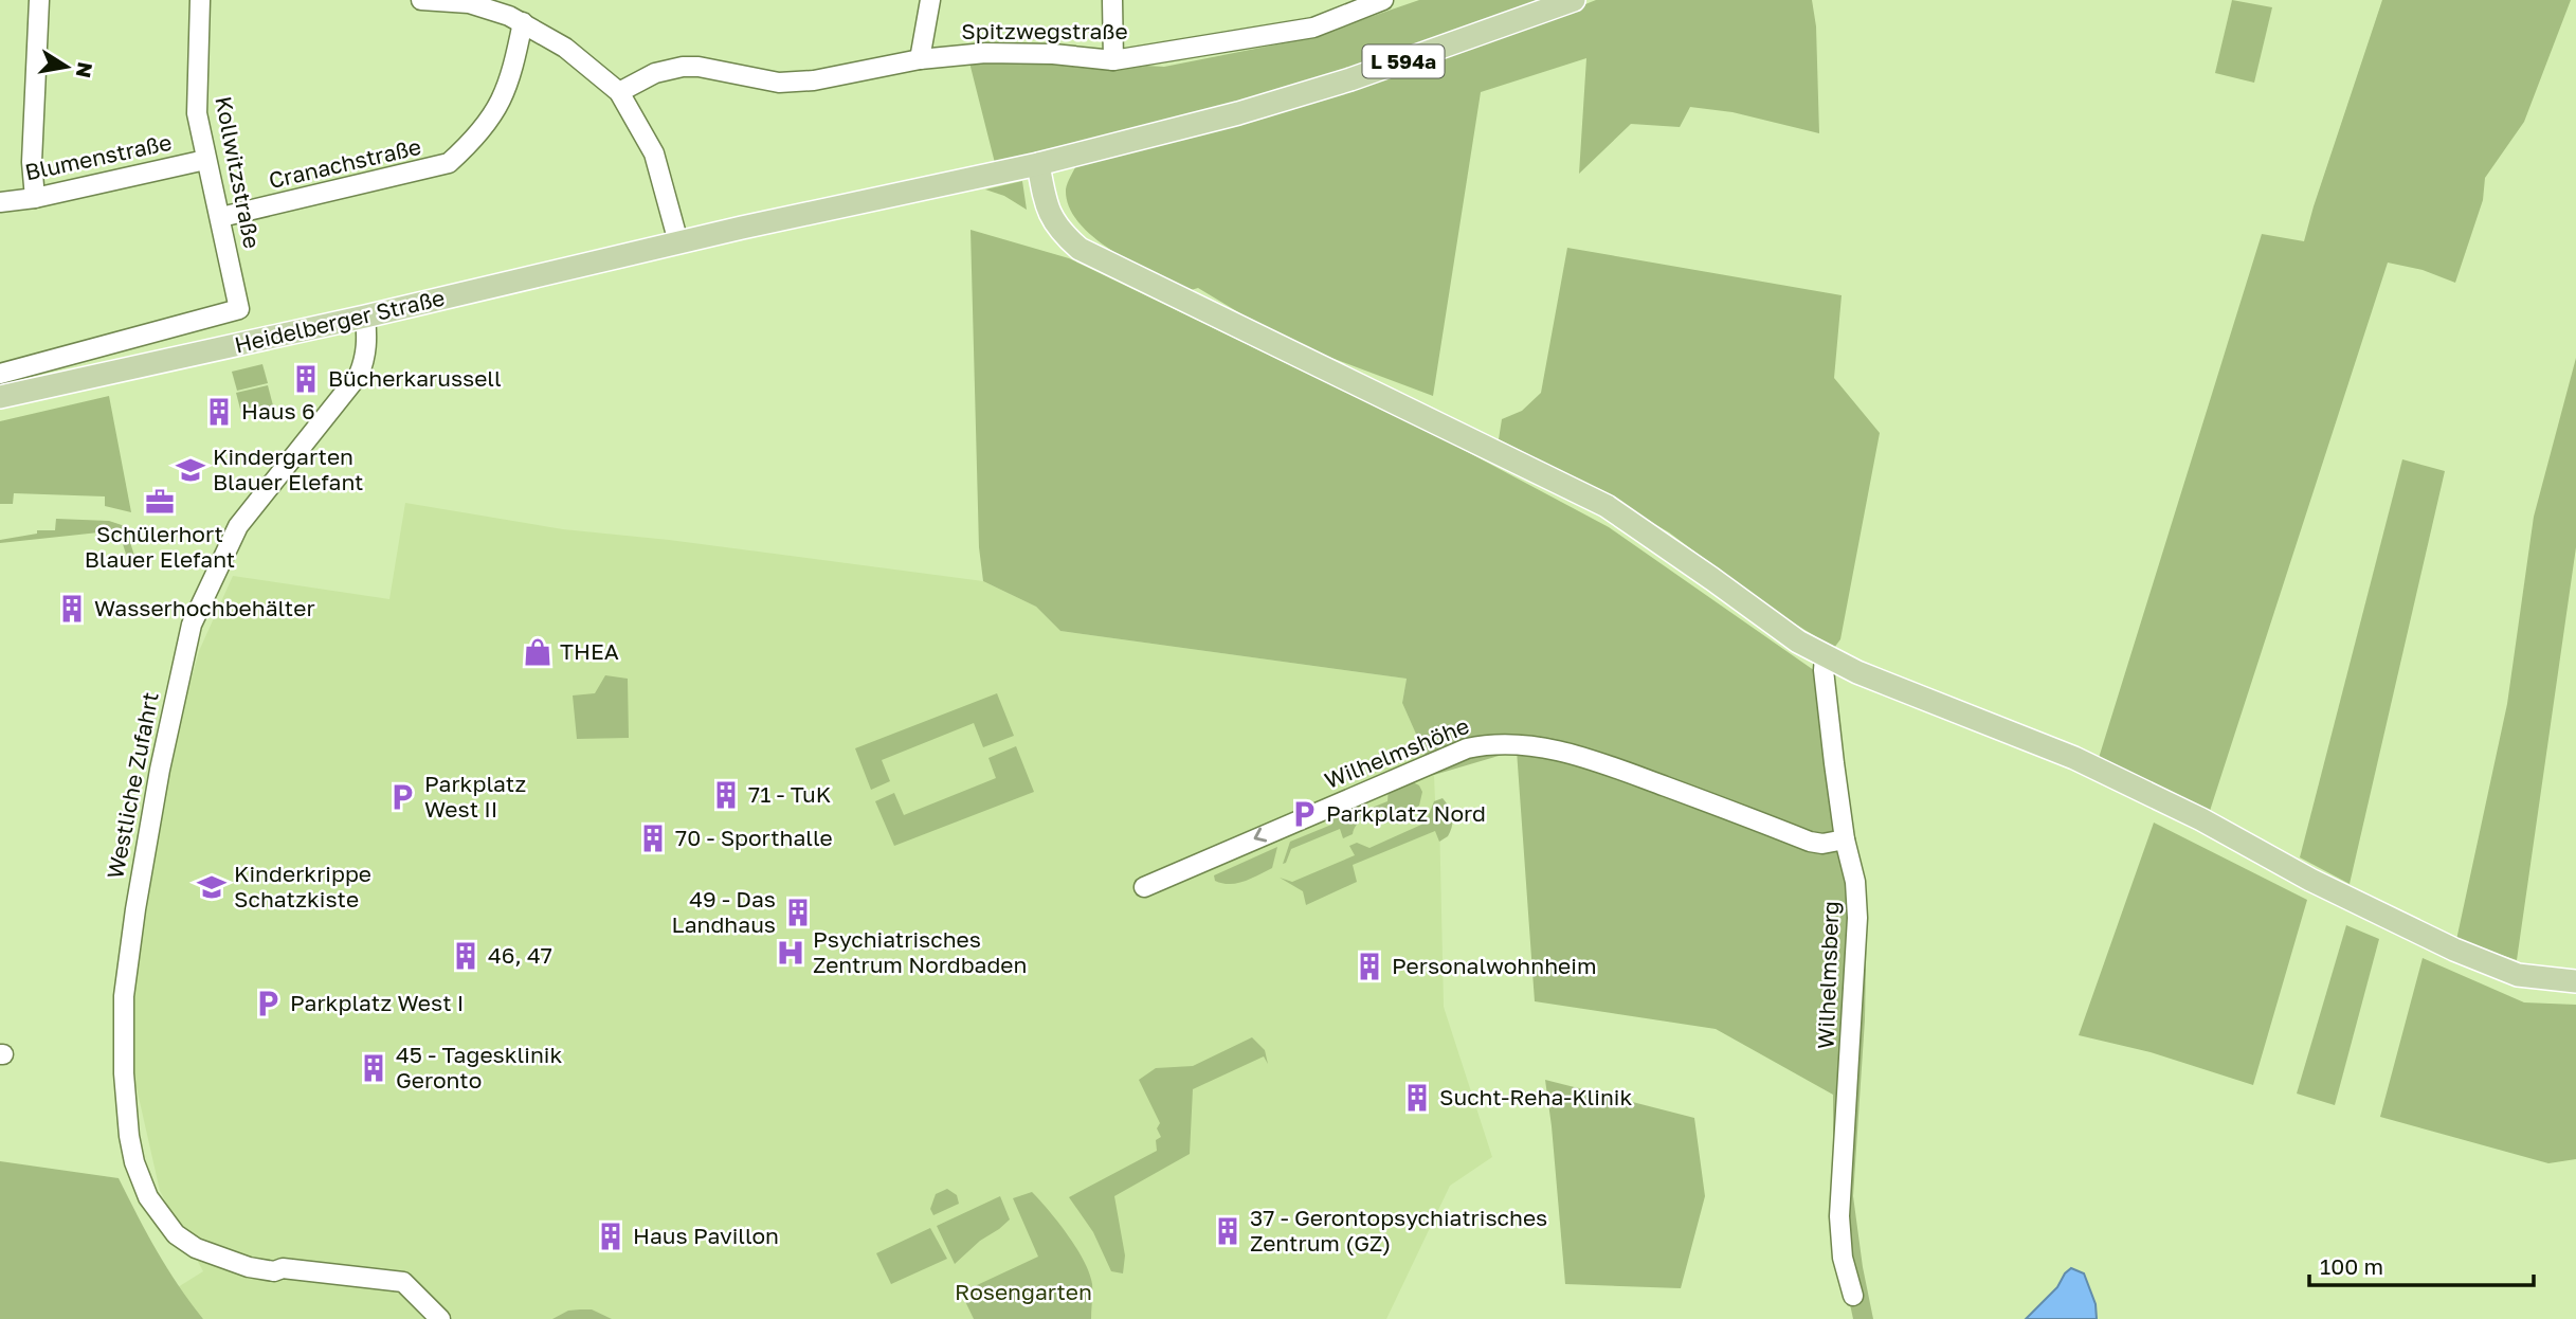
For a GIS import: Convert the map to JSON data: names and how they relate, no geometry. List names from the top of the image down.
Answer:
{
  "streets": {
    "main road": ["L 594a", "Heidelberger Straße"],
    "street": [
      "Spitzwegstraße",
      "Blumenstraße",
      "Cranachstraße",
      "Kollwitzstraße",
      "Wilhelmshöhe",
      "Westliche Zufahrt",
      "Wilhelmsberg"
    ]
  },
  "crossings": [
    ["L 594a", "Heidelberger Straße"],
    ["Blumenstraße", "Kollwitzstraße"],
    ["Cranachstraße", "Kollwitzstraße"],
    ["Kollwitzstraße", "Heidelberger Straße"],
    ["Heidelberger Straße", "Westliche Zufahrt"],
    ["Wilhelmshöhe", "Wilhelmsberg"]
  ],
  "one_way": ["Wilhelmshöhe"],
  "parks": ["Rosengarten"],
  "places": {
    "building": [
      "Bücherkarussell",
      "Haus 6",
      "Wasserhochbehälter",
      "71 - TuK",
      "70 - Sporthalle",
      "49 - Das Landhaus",
      "46, 47",
      "Personalwohnheim",
      "45 - Tagesklinik Geronto",
      "Sucht-Reha-Klinik",
      "37 - Gerontopsychiatrisches Zentrum (GZ)",
      "Haus Pavillon"
    ],
    "school or university": ["Kindergarten Blauer Elefant", "Kinderkrippe Schatzkiste"],
    "office": ["Schülerhort Blauer Elefant"],
    "shop": ["THEA"],
    "parking": ["Parkplatz West II", "Parkplatz Nord", "Parkplatz West I"],
    "hospital": ["Psychiatrisches Zentrum Nordbaden"]
  },
  "scale_bar": "100 m",
  "north": "right"
}
